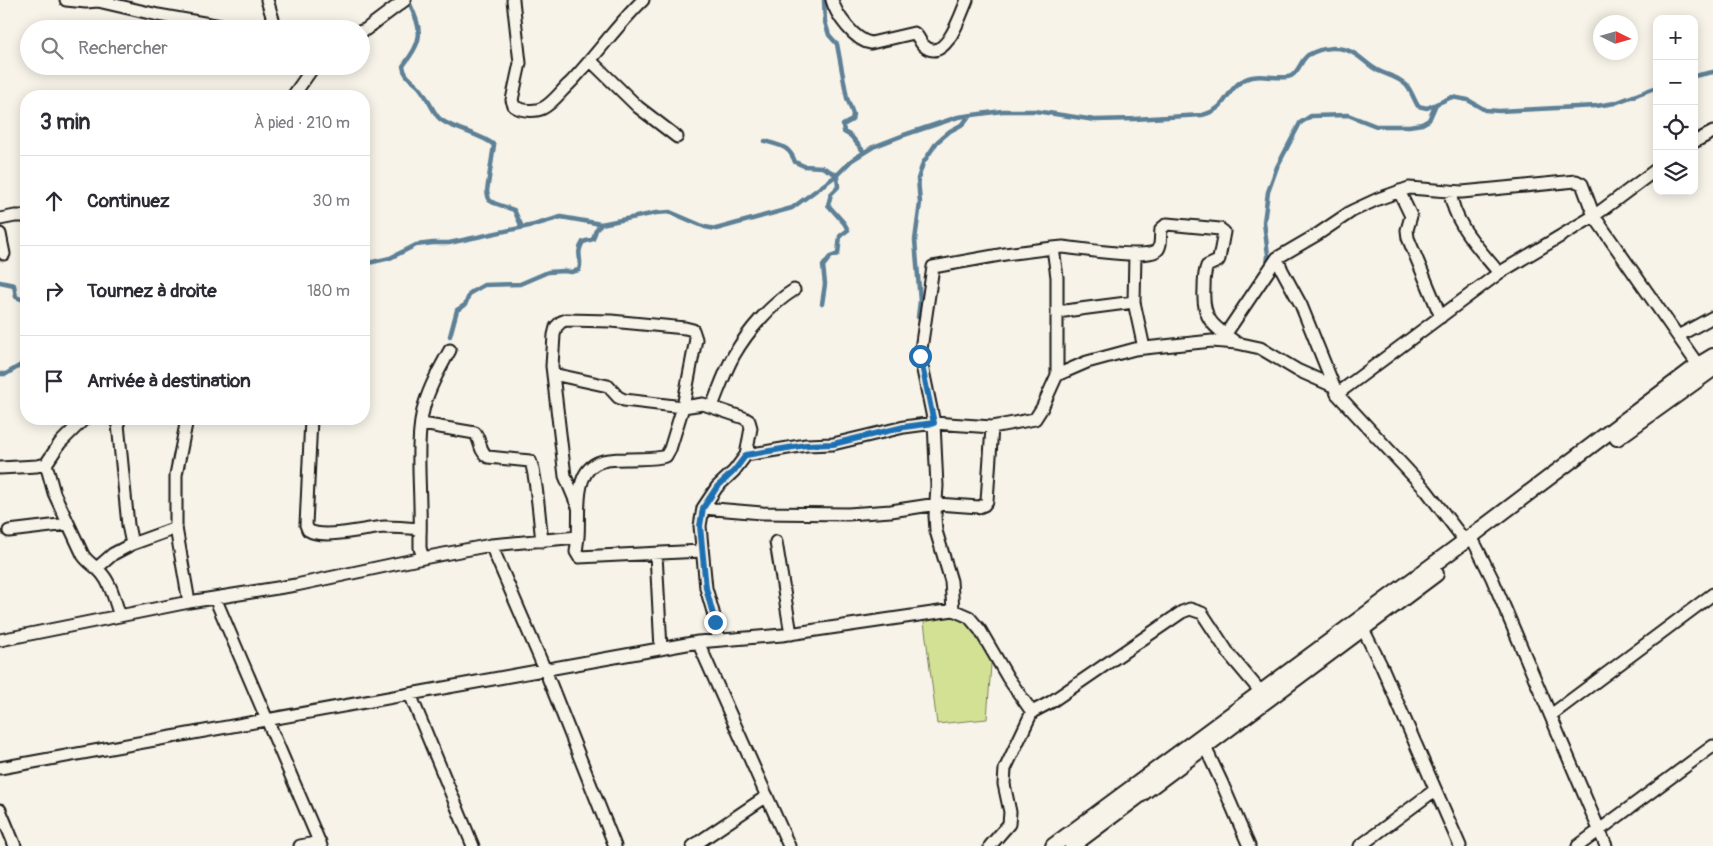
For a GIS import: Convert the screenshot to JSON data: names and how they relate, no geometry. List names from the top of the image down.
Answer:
{
  "north": "right",
  "page": {
    "map_buttons": ["+", "−"],
    "search": "Rechercher",
    "heading": ["3 min", "À pied · 210 m"],
    "list": [
      ["Continuez", "30 m"],
      ["Tournez à droite", "180 m"],
      "Arrivée à destination"
    ]
  }
}
